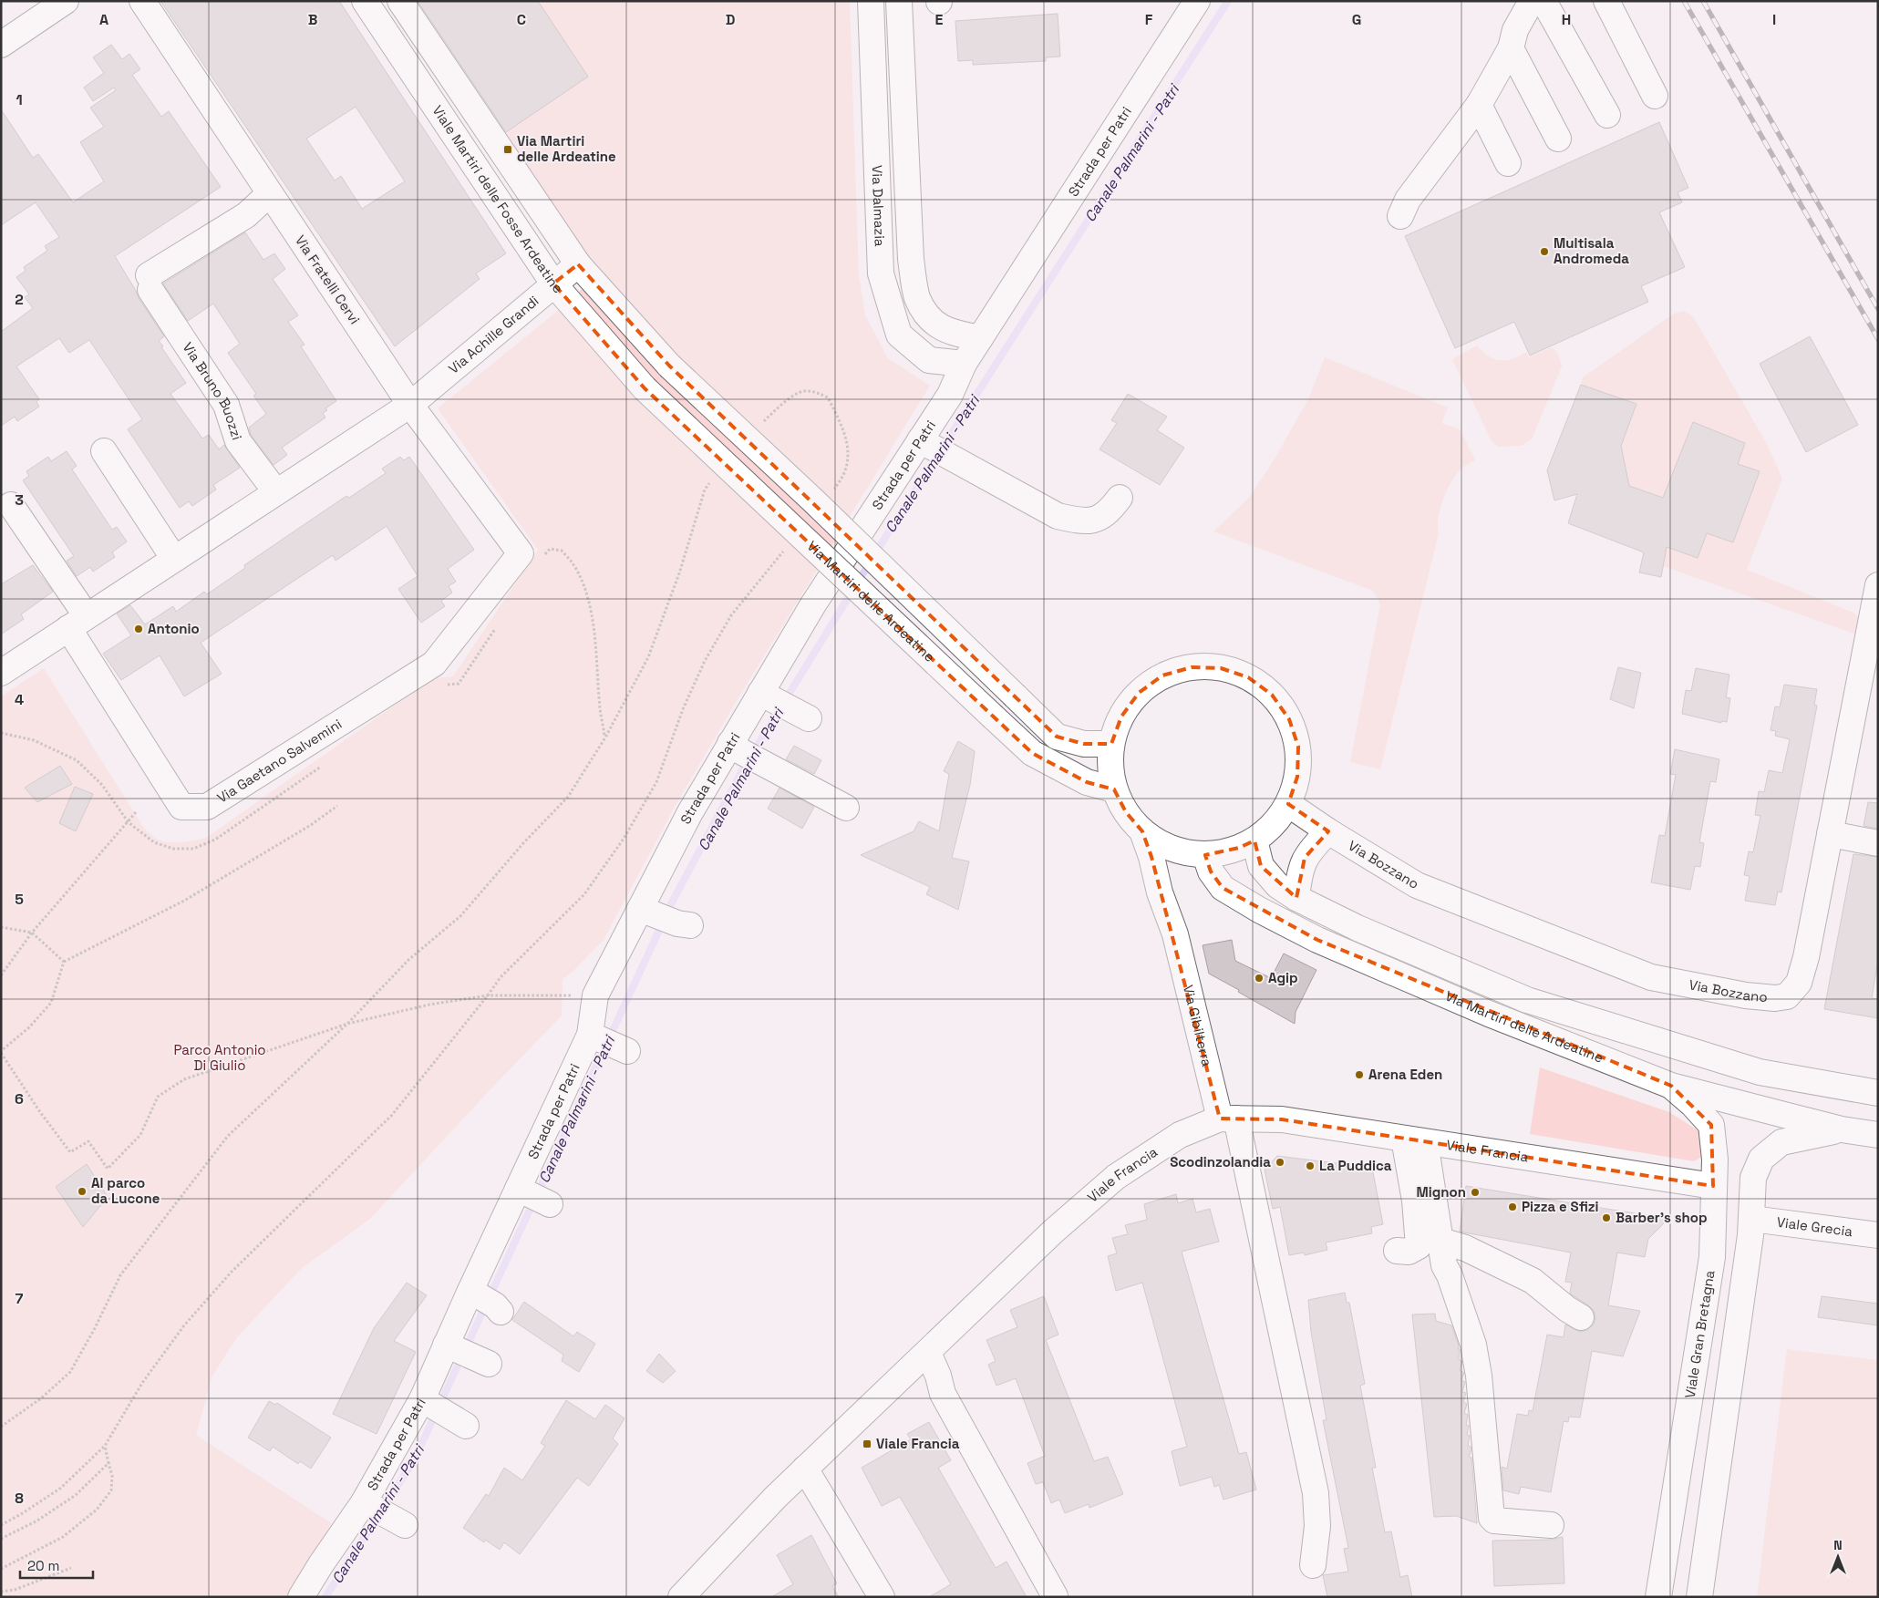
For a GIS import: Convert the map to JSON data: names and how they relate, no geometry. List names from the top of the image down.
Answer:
{
  "streets": {
    "street": [
      "Strada per Patri",
      "Viale Martiri delle Fosse Ardeatine",
      "Via Dalmazia",
      "Via Fratelli Cervi",
      "Via Achille Grandi",
      "Via Bruno Buozzi",
      "Via Martiri delle Ardeatine",
      "Via Gaetano Salvemini",
      "Via Bozzano",
      "Via Gibilterra",
      "Viale Francia",
      "Viale Grecia",
      "Viale Gran Bretagna"
    ]
  },
  "crossings": [
    ["Strada per Patri", "Via Dalmazia"],
    ["Viale Martiri delle Fosse Ardeatine", "Via Achille Grandi"],
    ["Viale Martiri delle Fosse Ardeatine", "Via Martiri delle Ardeatine"],
    ["Via Fratelli Cervi", "Via Achille Grandi"],
    ["Via Fratelli Cervi", "Via Bruno Buozzi"],
    ["Via Fratelli Cervi", "Via Gaetano Salvemini"],
    ["Via Martiri delle Ardeatine", "Via Gibilterra"],
    ["Via Martiri delle Ardeatine", "Viale Gran Bretagna"],
    ["Via Gibilterra", "Viale Francia"],
    ["Viale Francia", "Viale Gran Bretagna"]
  ],
  "water": ["Canale Palmarini - Patri"],
  "parks": ["Parco Antonio Di Giulio"],
  "places": {
    "transit": ["Via Martiri delle Ardeatine", "Viale Francia"],
    "other": [
      "Multisala Andromeda",
      "Antonio",
      "Agip",
      "Arena Eden",
      "Scodinzolandia",
      "La Puddica",
      "Al parco da Lucone",
      "Mignon",
      "Pizza e Sfizi",
      "Barber's shop"
    ]
  },
  "scale_bar": "20 m",
  "north": "top",
  "grid": {
    "columns": [
      "A",
      "B",
      "C",
      "D",
      "E",
      "F",
      "G",
      "H",
      "I"
    ],
    "rows": [
      "1",
      "2",
      "3",
      "4",
      "5",
      "6",
      "7",
      "8"
    ]
  }
}
